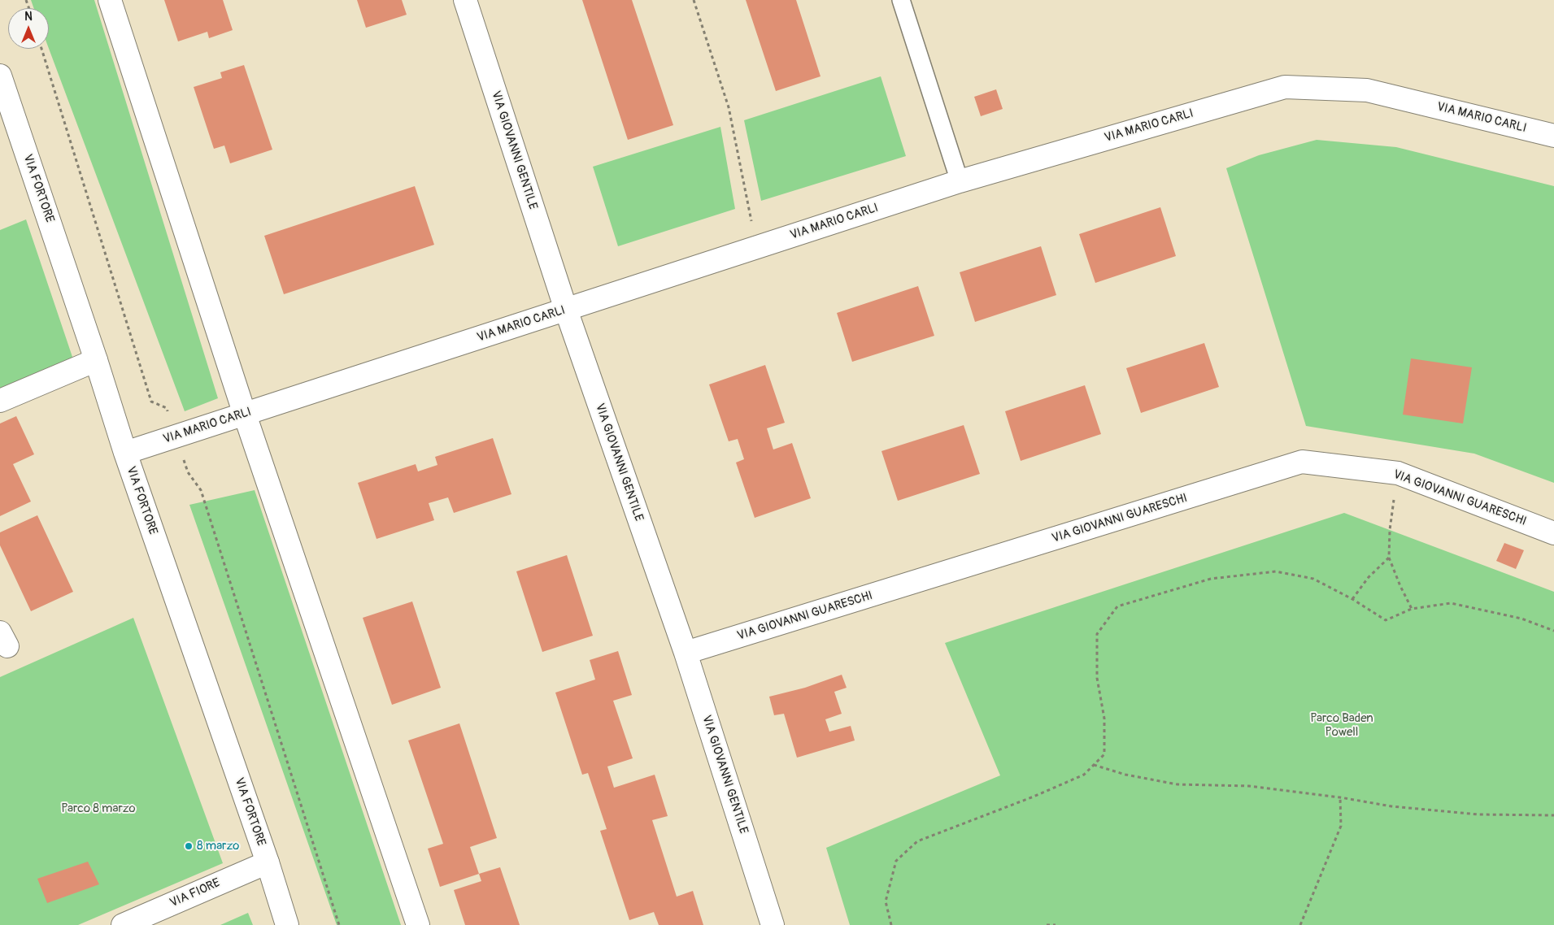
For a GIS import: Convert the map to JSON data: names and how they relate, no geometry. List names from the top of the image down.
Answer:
{
  "streets": {
    "street": [
      "VIA MARIO CARLI",
      "VIA GIOVANNI GENTILE",
      "VIA FORTORE",
      "VIA GIOVANNI GUARESCHI",
      "VIA FIORE"
    ]
  },
  "crossings": [
    ["VIA MARIO CARLI", "VIA GIOVANNI GENTILE"],
    ["VIA MARIO CARLI", "VIA FORTORE"],
    ["VIA GIOVANNI GENTILE", "VIA GIOVANNI GUARESCHI"],
    ["VIA FORTORE", "VIA FIORE"]
  ],
  "parks": ["Parco Baden Powell", "Parco 8 marzo"],
  "places": ["8 marzo"],
  "north": "top"
}
